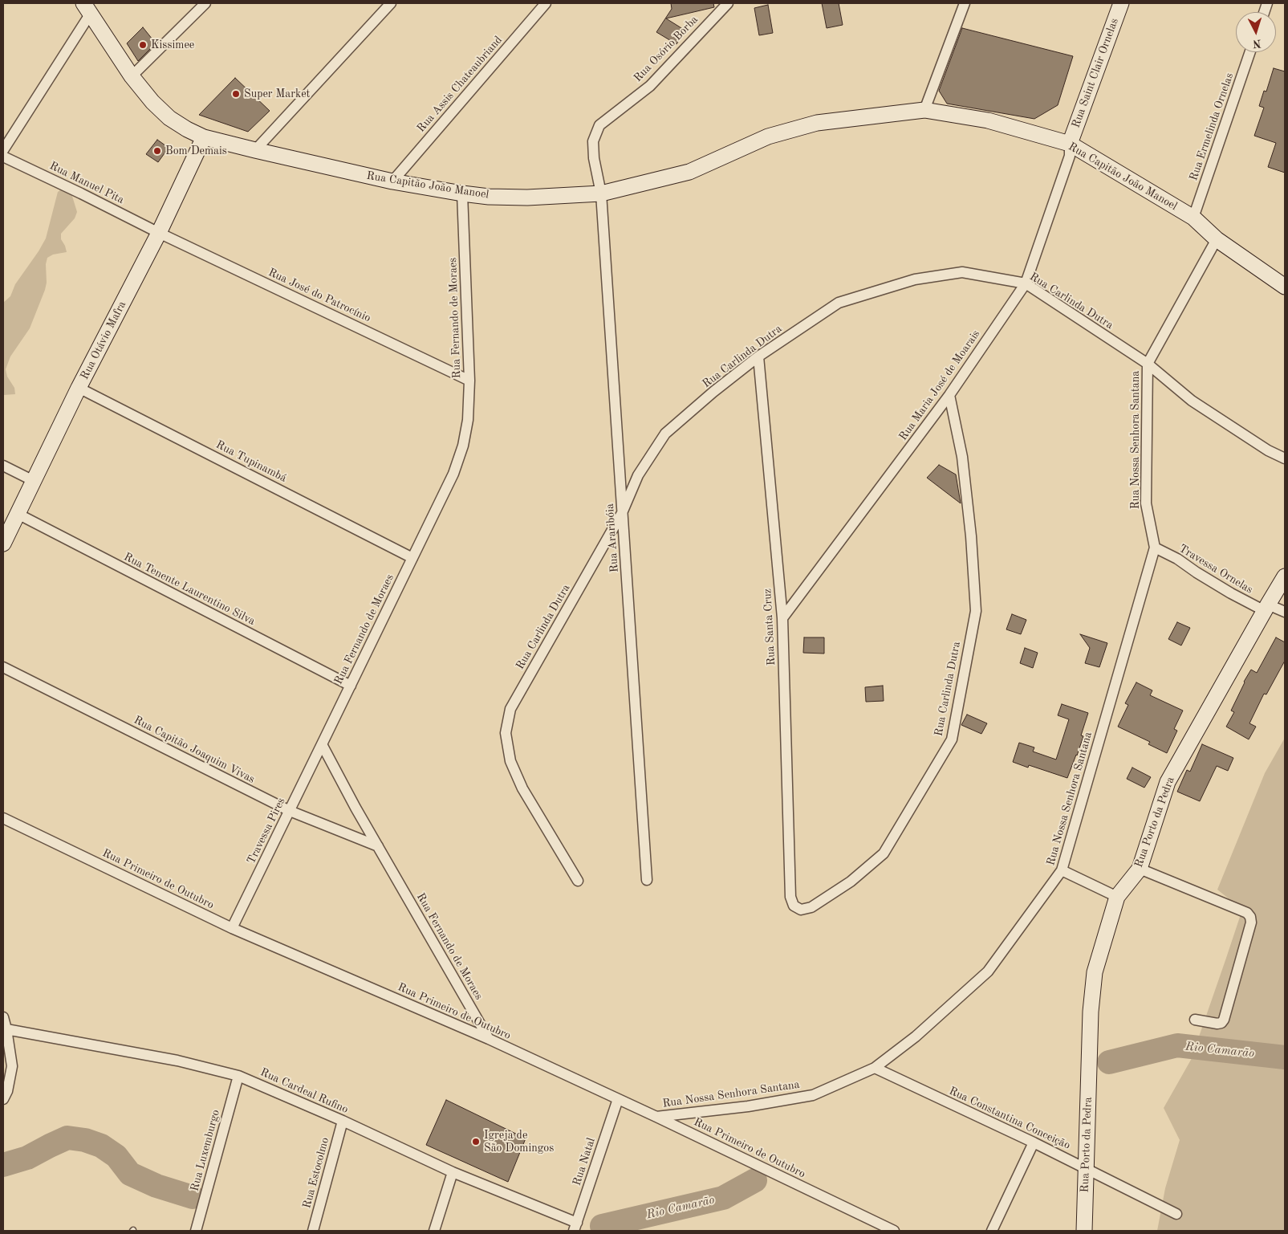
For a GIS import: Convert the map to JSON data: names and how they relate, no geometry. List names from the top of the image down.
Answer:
{
  "streets": {
    "main road": [
      "Rua Saint Clair Ornelas",
      "Rua Capitão João Manoel",
      "Rua Otávio Mafra",
      "Rua Porto da Pedra"
    ],
    "street": [
      "Rua Osório Borba",
      "Rua Assis Chateaubriand",
      "Rua Ermelinda Ornelas",
      "Rua Manuel Pita",
      "Rua José do Patrocínio",
      "Rua Carlinda Dutra",
      "Rua Fernando de Moraes",
      "Rua Maria José de Moarais",
      "Rua Nossa Senhora Santana",
      "Rua Tupinambá",
      "Rua Araribóia",
      "Travessa Ornelas",
      "Rua Tenente Laurentino Silva",
      "Rua Santa Cruz",
      "Rua Capitão Joaquim Vivas",
      "Travessa Pires",
      "Rua Primeiro de Outubro",
      "Rua Cardeal Rufino",
      "Rua Constantina Conceição",
      "Rua Luxemburgo",
      "Rua Natal",
      "Rua Estocolmo"
    ]
  },
  "crossings": [
    ["Rua Osório Borba", "Rua Capitão João Manoel"],
    ["Rua Osório Borba", "Rua Araribóia"],
    ["Rua Saint Clair Ornelas", "Rua Capitão João Manoel"],
    ["Rua Saint Clair Ornelas", "Rua Maria José de Moarais"],
    ["Rua Assis Chateaubriand", "Rua Capitão João Manoel"],
    ["Rua Ermelinda Ornelas", "Rua Capitão João Manoel"],
    ["Rua Capitão João Manoel", "Rua Fernando de Moraes"],
    ["Rua Capitão João Manoel", "Rua Otávio Mafra"],
    ["Rua Capitão João Manoel", "Rua Maria José de Moarais"],
    ["Rua Capitão João Manoel", "Rua Araribóia"],
    ["Rua Manuel Pita", "Rua José do Patrocínio"],
    ["Rua Manuel Pita", "Rua Otávio Mafra"],
    ["Rua José do Patrocínio", "Rua Fernando de Moraes"],
    ["Rua José do Patrocínio", "Rua Otávio Mafra"],
    ["Rua Carlinda Dutra", "Rua Maria José de Moarais"],
    ["Rua Carlinda Dutra", "Rua Nossa Senhora Santana"],
    ["Rua Carlinda Dutra", "Rua Araribóia"],
    ["Rua Carlinda Dutra", "Rua Santa Cruz"],
    ["Rua Fernando de Moraes", "Rua Tupinambá"],
    ["Rua Fernando de Moraes", "Rua Tenente Laurentino Silva"],
    ["Rua Fernando de Moraes", "Rua Capitão Joaquim Vivas"],
    ["Rua Fernando de Moraes", "Travessa Pires"],
    ["Rua Fernando de Moraes", "Rua Primeiro de Outubro"],
    ["Rua Otávio Mafra", "Rua Tupinambá"],
    ["Rua Otávio Mafra", "Rua Tenente Laurentino Silva"],
    ["Rua Maria José de Moarais", "Rua Santa Cruz"],
    ["Rua Nossa Senhora Santana", "Travessa Ornelas"],
    ["Rua Nossa Senhora Santana", "Rua Primeiro de Outubro"],
    ["Rua Nossa Senhora Santana", "Rua Constantina Conceição"],
    ["Travessa Ornelas", "Rua Porto da Pedra"],
    ["Rua Capitão Joaquim Vivas", "Travessa Pires"],
    ["Rua Porto da Pedra", "Rua Constantina Conceição"],
    ["Travessa Pires", "Rua Primeiro de Outubro"],
    ["Rua Primeiro de Outubro", "Rua Natal"],
    ["Rua Cardeal Rufino", "Rua Luxemburgo"],
    ["Rua Cardeal Rufino", "Rua Natal"],
    ["Rua Cardeal Rufino", "Rua Estocolmo"]
  ],
  "water": ["Rio Camarão"],
  "places": [
    "Kissimee",
    "Super Market",
    "Bom Demais",
    "Igreja de São Domingos"
  ],
  "north": "bottom"
}
